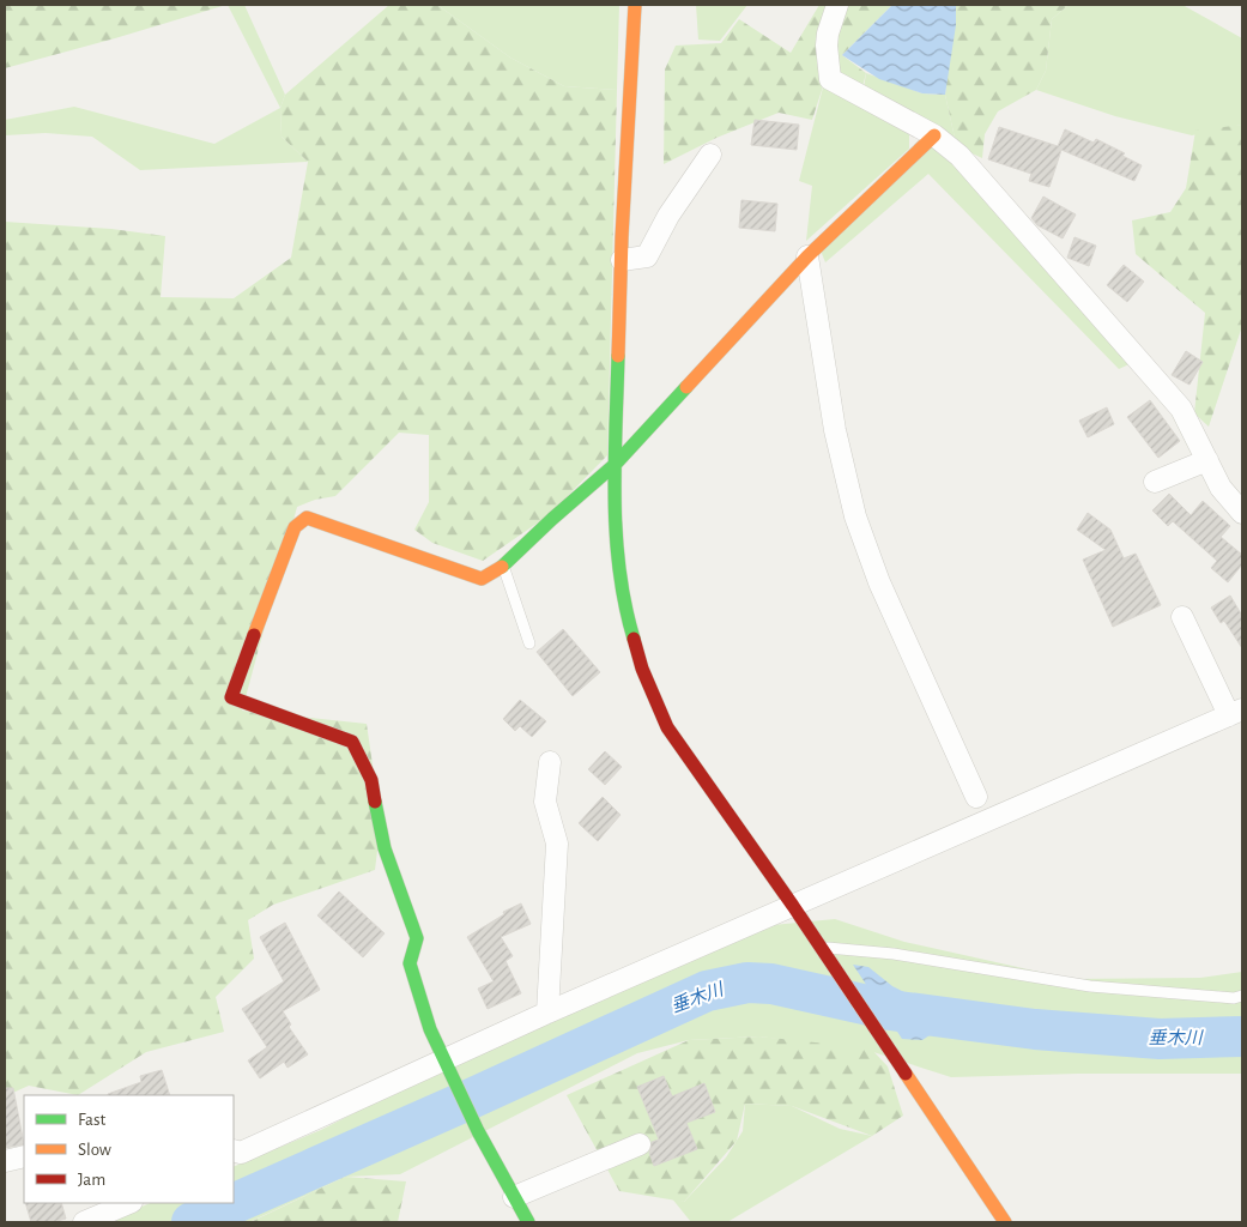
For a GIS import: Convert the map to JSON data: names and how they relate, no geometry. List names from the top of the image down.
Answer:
{
  "water": ["垂木川"],
  "legend": ["Fast", "Slow", "Jam"]
}
